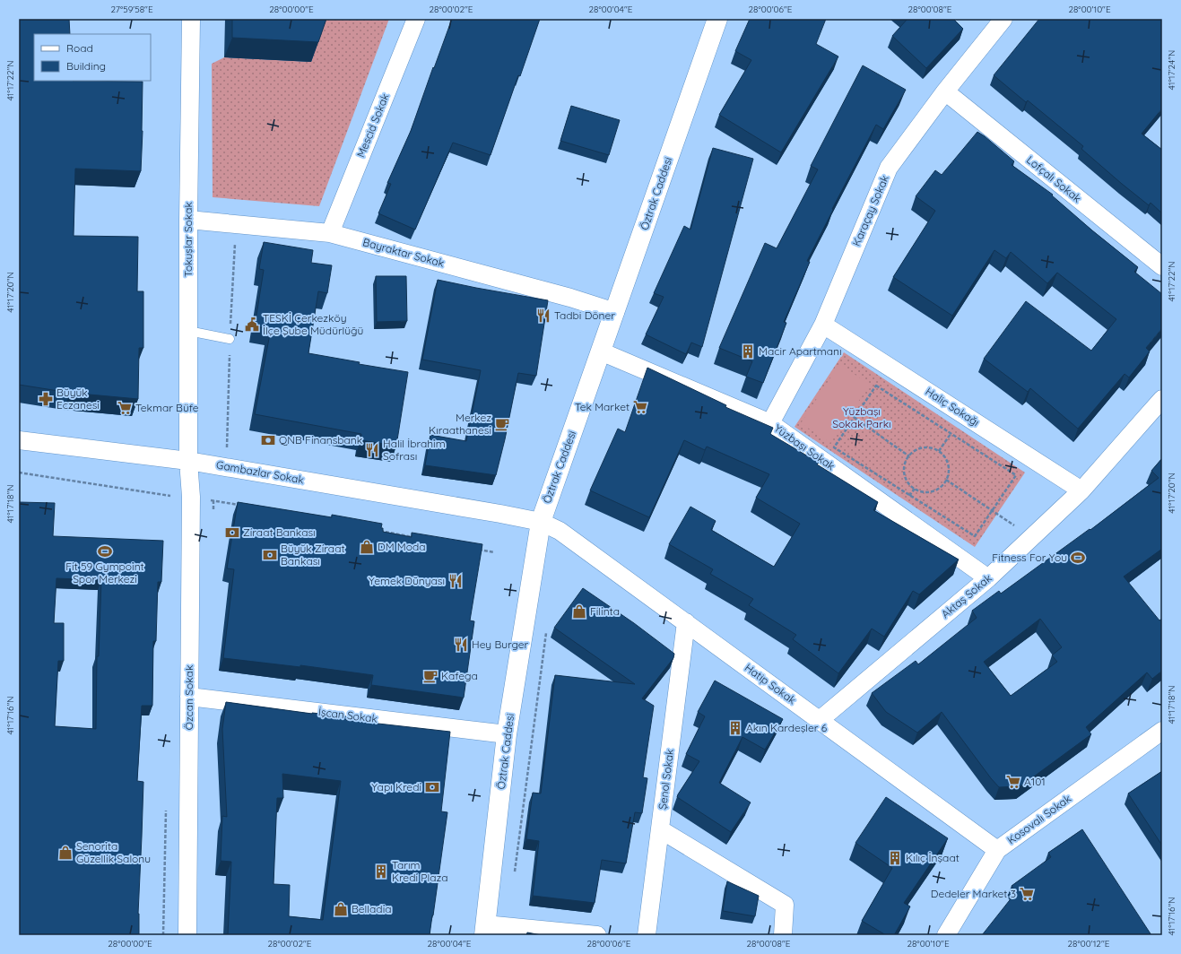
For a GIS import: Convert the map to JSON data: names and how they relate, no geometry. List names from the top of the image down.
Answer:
{
  "streets": {
    "main road": ["Öztrak Caddesi"],
    "street": [
      "Mescid Sokak",
      "Lofçalı Sokak",
      "Karaçay Sokak",
      "Tokuşlar Sokak",
      "Bayraktar Sokak",
      "Haliç Sokağı",
      "Yüzbaşı Sokak",
      "Gambazlar Sokak",
      "Aktaş Sokak",
      "Hatip Sokak",
      "Özcan Sokak",
      "İşcan Sokak",
      "Şenol Sokak",
      "Kosovalı Sokak"
    ]
  },
  "crossings": [
    ["Mescid Sokak", "Bayraktar Sokak"],
    ["Lofçalı Sokak", "Karaçay Sokak"],
    ["Öztrak Caddesi", "Bayraktar Sokak"],
    ["Öztrak Caddesi", "Yüzbaşı Sokak"],
    ["Öztrak Caddesi", "Gambazlar Sokak"],
    ["Öztrak Caddesi", "Hatip Sokak"],
    ["Öztrak Caddesi", "İşcan Sokak"],
    ["Karaçay Sokak", "Haliç Sokağı"],
    ["Karaçay Sokak", "Yüzbaşı Sokak"],
    ["Tokuşlar Sokak", "Bayraktar Sokak"],
    ["Tokuşlar Sokak", "Gambazlar Sokak"],
    ["Tokuşlar Sokak", "Özcan Sokak"],
    ["Haliç Sokağı", "Aktaş Sokak"],
    ["Yüzbaşı Sokak", "Aktaş Sokak"],
    ["Gambazlar Sokak", "Hatip Sokak"],
    ["Gambazlar Sokak", "Özcan Sokak"],
    ["Aktaş Sokak", "Hatip Sokak"],
    ["Hatip Sokak", "Şenol Sokak"],
    ["Hatip Sokak", "Kosovalı Sokak"],
    ["Özcan Sokak", "İşcan Sokak"]
  ],
  "parks": ["Yüzbaşı Sokak Parkı"],
  "places": {
    "restaurant": [
      "Tadbi Döner",
      "Halil İbrahim Sofrası",
      "Yemek Dünyası",
      "Hey Burger"
    ],
    "public building": ["TESKİ Çerkezköy İlçe Şube Müdürlüğü"],
    "building": [
      "Macir Apartmanı",
      "Akın Kardeşler 6",
      "Kılıç İnşaat",
      "Tarım Kredi Plaza"
    ],
    "pharmacy": ["Büyük Eczanesi"],
    "supermarket": [
      "Tek Market",
      "Tekmar Büfe",
      "A101",
      "Dedeler Market 3"
    ],
    "cafe": ["Merkez Kıraathanesi", "Kafega"],
    "bank": [
      "QNB Finansbank",
      "Ziraat Bankası",
      "Büyük Ziraat Bankası",
      "Yapı Kredi"
    ],
    "shop": [
      "DM Moda",
      "Filinta",
      "Senorita Güzellik Salonu",
      "Belladia"
    ],
    "sports": ["Fit 59 Gympoint Spor Merkezi", "Fitness For You"]
  },
  "legend": ["Road", "Building"],
  "coordinates": [
    "27°59'58\"E",
    "28°00'00\"E",
    "28°00'02\"E",
    "28°00'04\"E",
    "28°00'06\"E",
    "28°00'08\"E",
    "28°00'10\"E",
    "41°17'24\"N",
    "41°17'22\"N",
    "41°17'20\"N",
    "41°17'18\"N",
    "41°17'16\"N",
    "28°00'12\"E"
  ]
}
